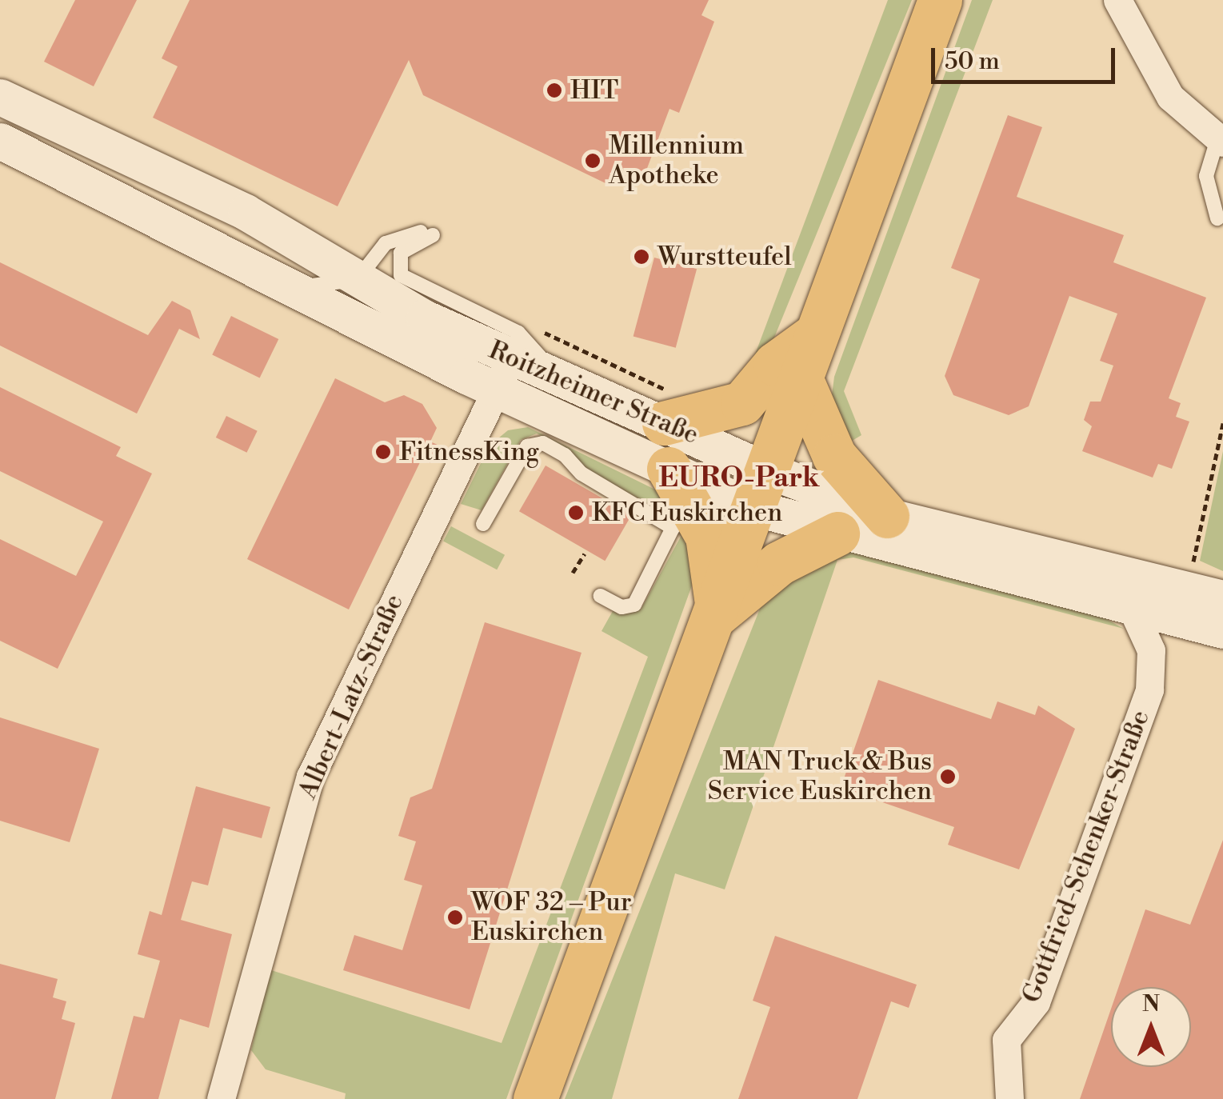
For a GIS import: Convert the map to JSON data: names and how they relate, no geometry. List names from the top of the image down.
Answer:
{
  "streets": {
    "street": ["Roitzheimer Straße", "Albert-Latz-Straße", "Gottfried-Schenker-Straße"]
  },
  "crossings": [
    ["Roitzheimer Straße", "Albert-Latz-Straße"],
    ["Roitzheimer Straße", "Gottfried-Schenker-Straße"]
  ],
  "districts": ["EURO-Park"],
  "places": [
    "HIT",
    "Millennium Apotheke",
    "Wurstteufel",
    "FitnessKing",
    "KFC Euskirchen",
    "MAN Truck & Bus Service Euskirchen",
    "WOF 32 – Pur Euskirchen"
  ],
  "scale_bar": "50 m",
  "north": "top"
}
